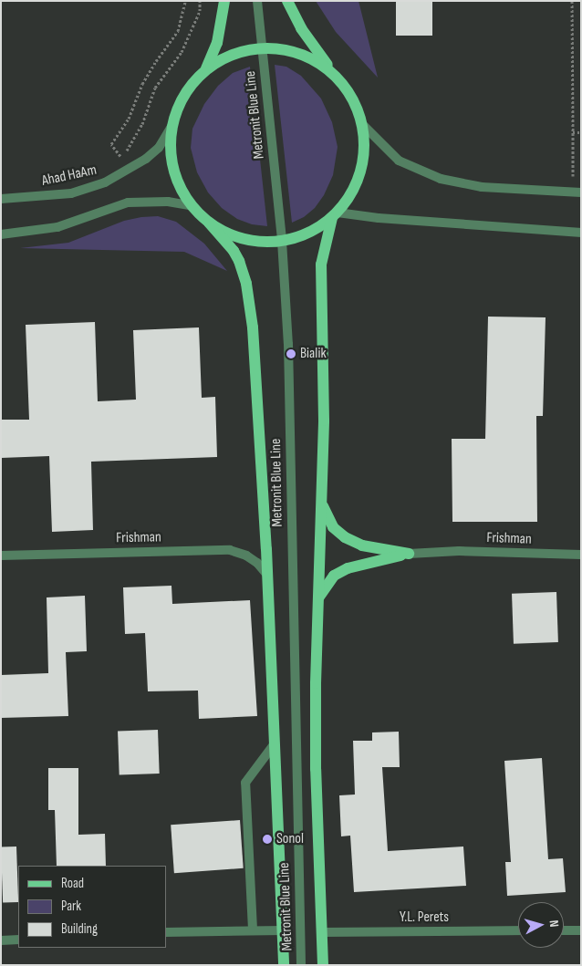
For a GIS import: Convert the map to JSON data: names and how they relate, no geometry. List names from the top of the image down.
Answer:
{
  "streets": {
    "street": [
      "Metronit Blue Line",
      "Ahad HaAm",
      "Frishman",
      "Y.L. Perets"
    ]
  },
  "places": ["Bialik", "Sonol"],
  "legend": ["Road", "Park", "Building"],
  "north": "right"
}
